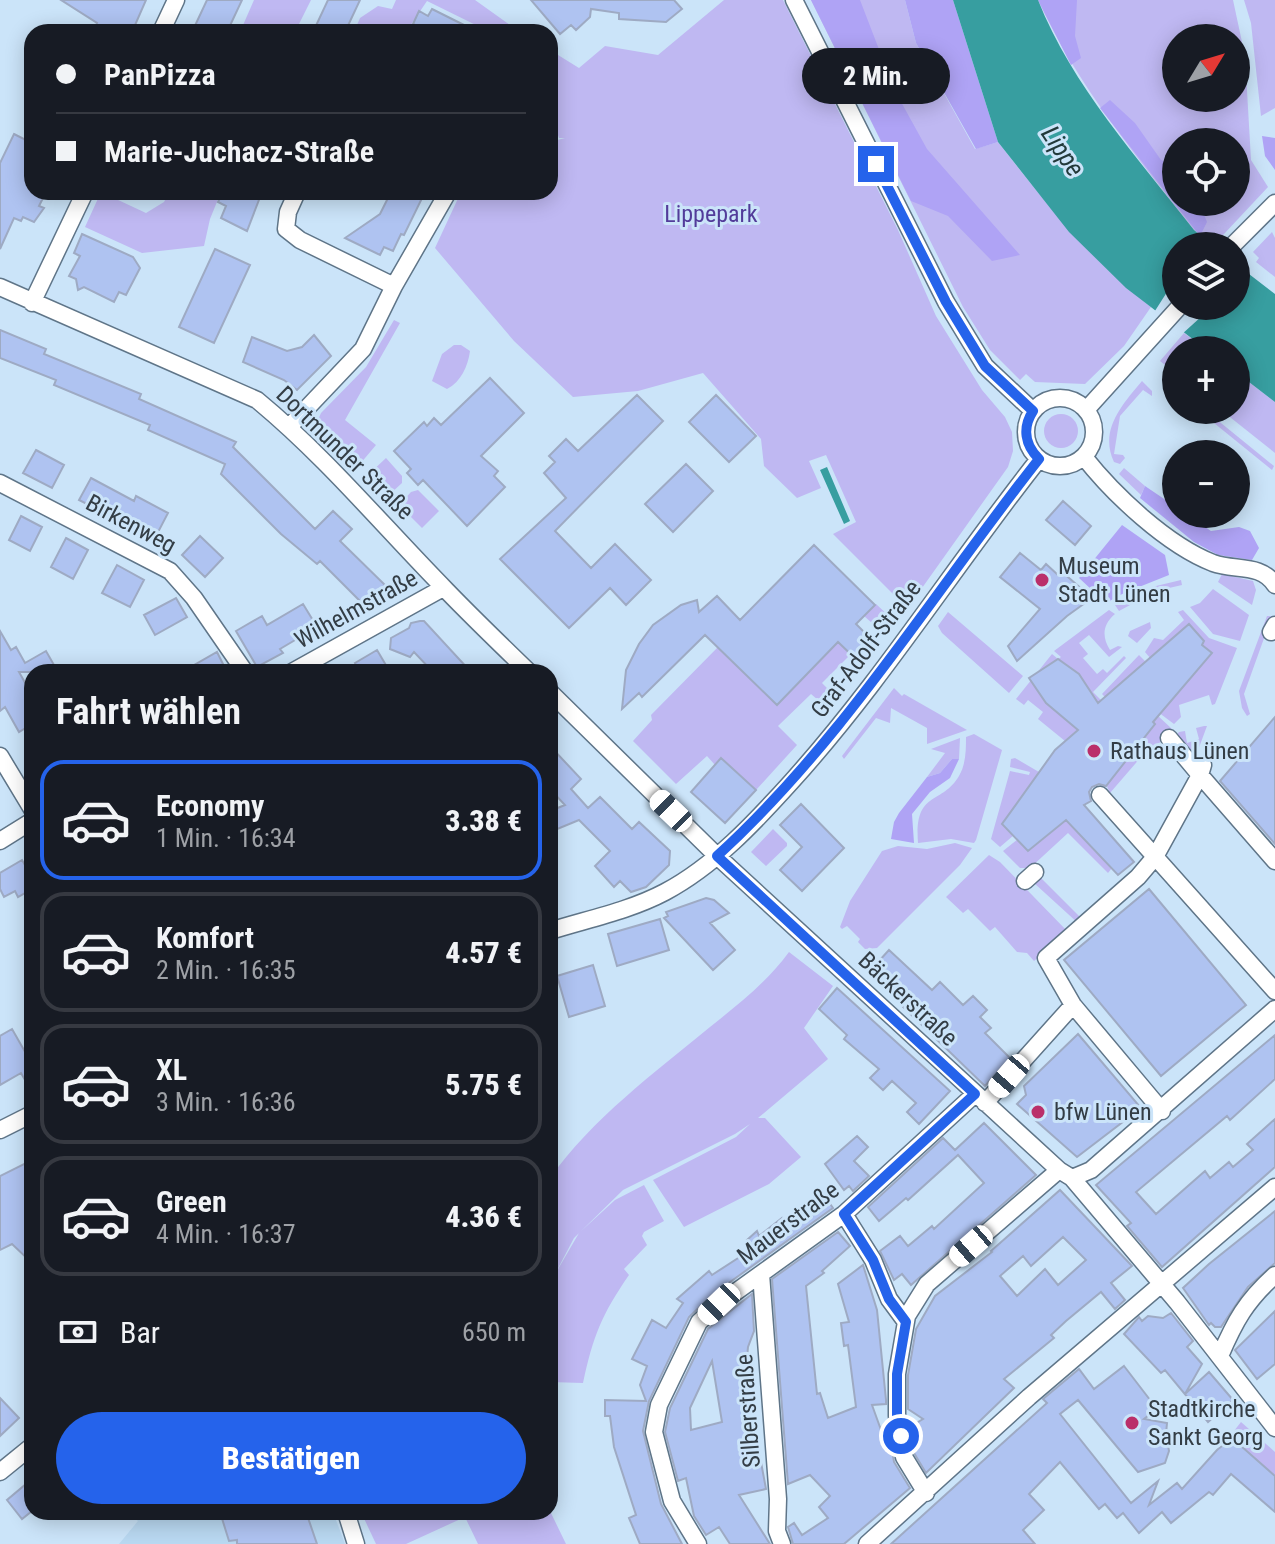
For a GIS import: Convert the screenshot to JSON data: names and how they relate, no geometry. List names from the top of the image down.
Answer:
{
  "streets": {
    "street": [
      "Dortmunder Straße",
      "Birkenweg",
      "Wilhelmstraße",
      "Graf-Adolf-Straße",
      "Bäckerstraße",
      "Mauerstraße",
      "Silberstraße"
    ]
  },
  "crossings": [
    ["Dortmunder Straße", "Wilhelmstraße"],
    ["Graf-Adolf-Straße", "Bäckerstraße"],
    ["Bäckerstraße", "Mauerstraße"],
    ["Mauerstraße", "Silberstraße"]
  ],
  "water": ["Lippe"],
  "parks": ["Lippepark"],
  "places": [
    "Museum Stadt Lünen",
    "Rathaus Lünen",
    "bfw Lünen",
    "Stadtkirche Sankt Georg"
  ],
  "north": "top right",
  "page": {
    "map_buttons": ["+", "−"],
    "banner": ["PanPizza", "Marie-Juchacz-Straße"],
    "bubble": "2 Min.",
    "heading": "Fahrt wählen",
    "list": [
      {
        "name": "Economy",
        "note": "1 Min. · 16:34",
        "value": "3.38 €"
      },
      {
        "name": "Komfort",
        "note": "2 Min. · 16:35",
        "value": "4.57 €"
      },
      {
        "name": "XL",
        "note": "3 Min. · 16:36",
        "value": "5.75 €"
      },
      {
        "name": "Green",
        "note": "4 Min. · 16:37",
        "value": "4.36 €"
      }
    ],
    "pay": ["Bar", "650 m"],
    "buttons": "Bestätigen"
  }
}
